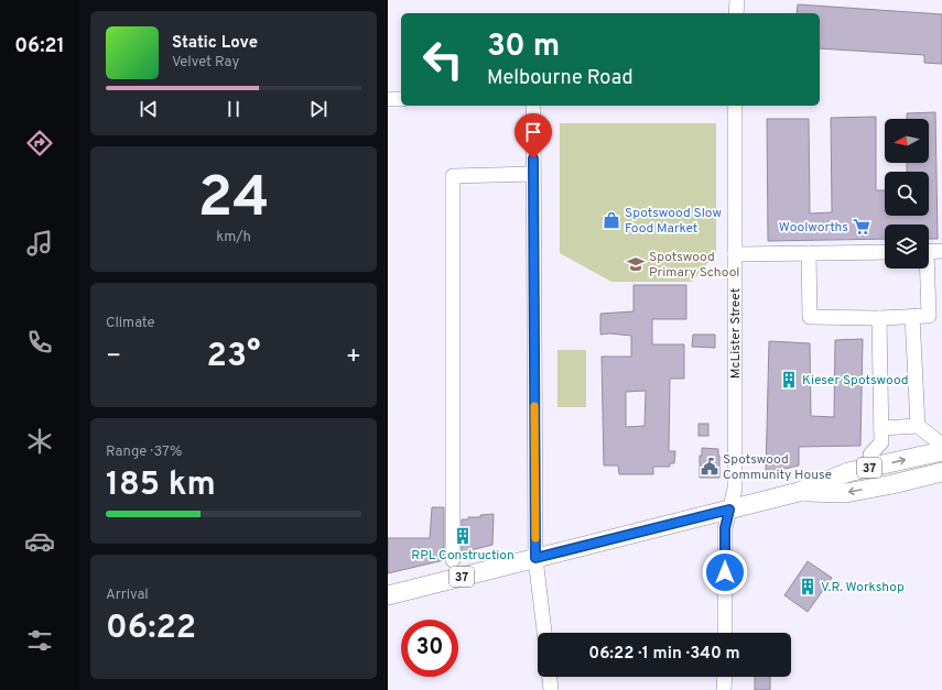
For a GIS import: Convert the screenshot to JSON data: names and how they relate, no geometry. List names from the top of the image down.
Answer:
{
  "streets": {
    "main road": ["37"],
    "street": ["McLister Street"]
  },
  "crossings": [
    ["McLister Street", "37"]
  ],
  "places": {
    "shop": ["Spotswood Slow Food Market"],
    "supermarket": ["Woolworths"],
    "school or university": ["Spotswood Primary School"],
    "building": ["Kieser Spotswood", "RPL Construction", "V.R. Workshop"],
    "public building": ["Spotswood Community House"]
  },
  "north": "left",
  "page": {
    "tabs": "06:21",
    "turn": ["30 m", "Melbourne Road"],
    "song": ["Static Love", "Velvet Ray"],
    "tile": [
      ["24", "km/h"],
      "Climate",
      ["Range · 37%", "185 km"],
      ["Arrival", "06:22"]
    ],
    "heat": ["−", "23°", "+"],
    "limit": "30",
    "trip": "06:22 · 1 min · 340 m"
  }
}
